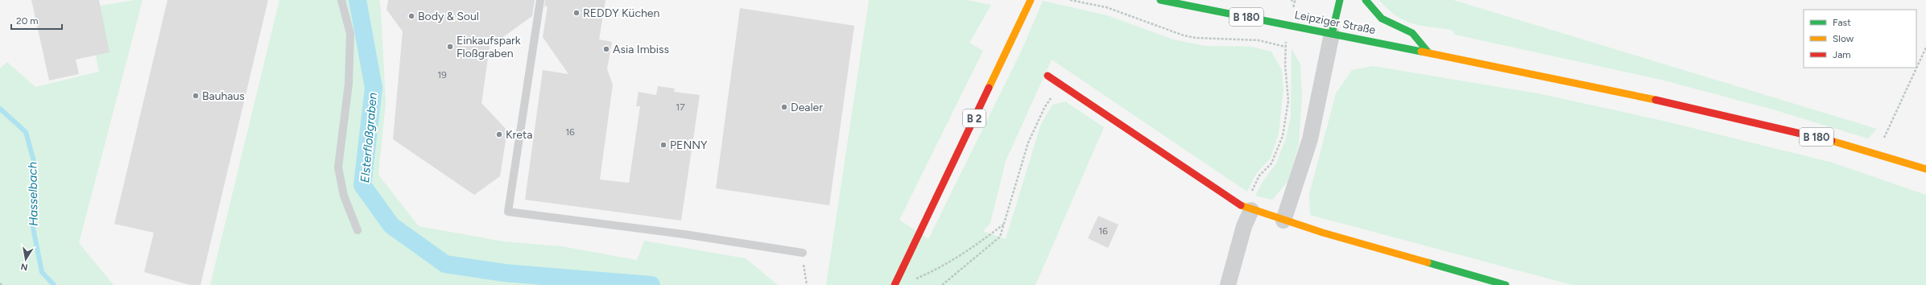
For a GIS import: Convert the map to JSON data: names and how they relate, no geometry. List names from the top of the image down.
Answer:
{
  "streets": {
    "main road": ["B 180", "Leipziger Straße", "B 2"]
  },
  "crossings": [
    ["B 180", "Leipziger Straße"]
  ],
  "water": ["Elsterfloßgraben", "Hasselbach"],
  "places": [
    "REDDY Küchen",
    "Body & Soul",
    "Einkaufspark Floßgraben",
    "Asia Imbiss",
    "Bauhaus",
    "Dealer",
    "Kreta",
    "PENNY"
  ],
  "house_numbers": [
    "19",
    "17",
    "16",
    "16"
  ],
  "legend": ["Fast", "Slow", "Jam"],
  "scale_bar": "20 m",
  "north": "bottom"
}
